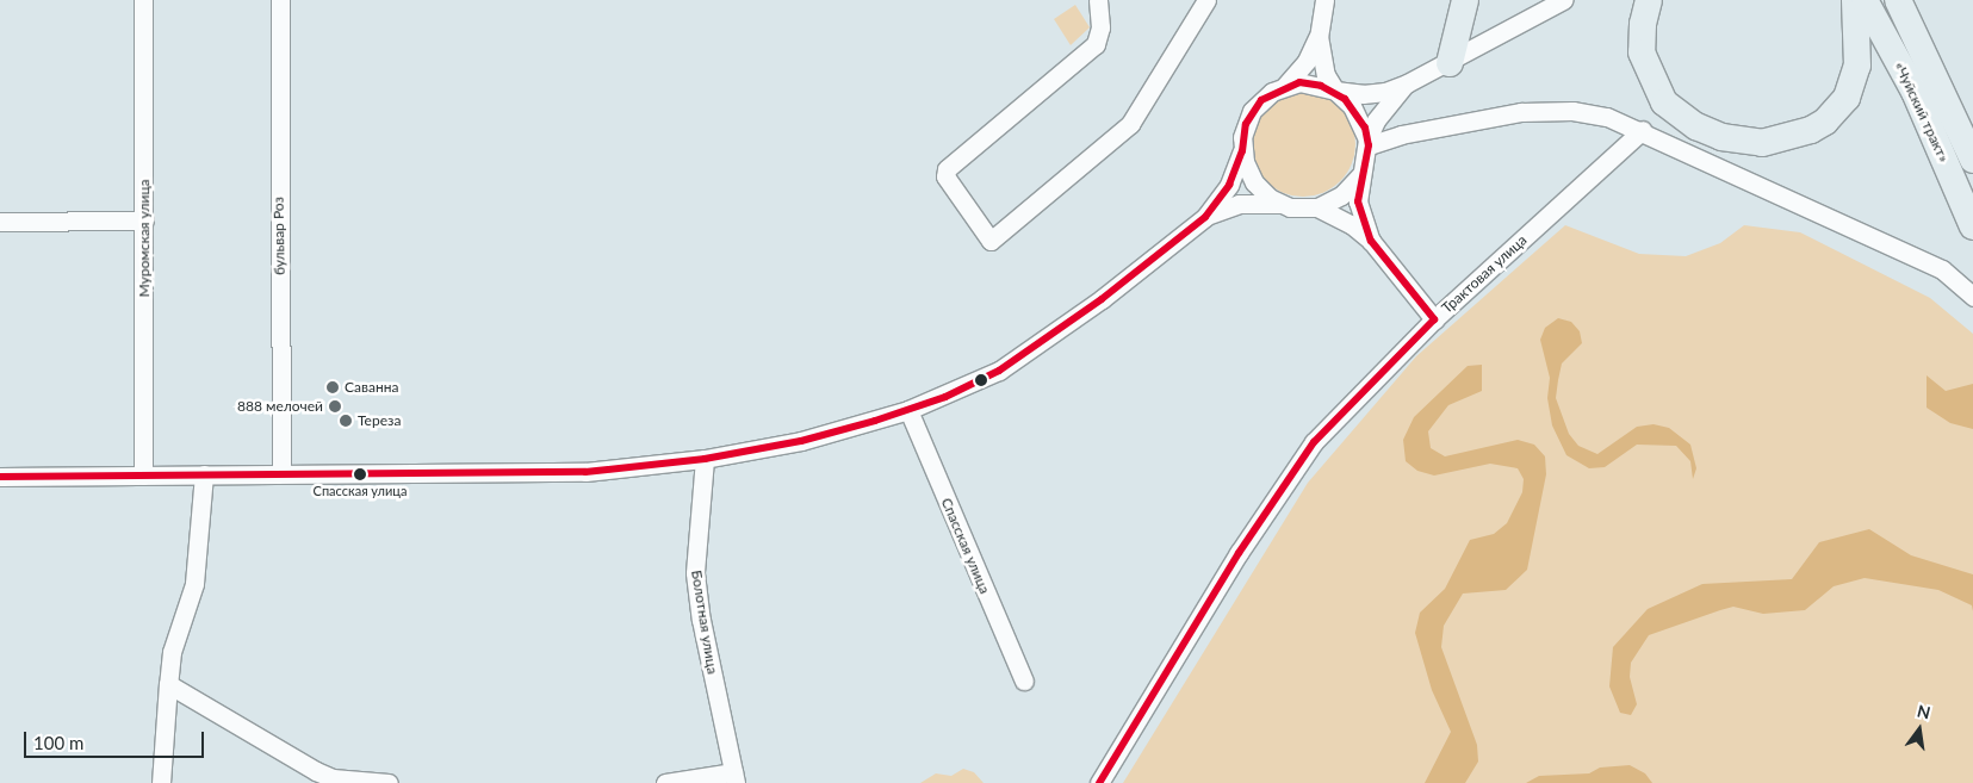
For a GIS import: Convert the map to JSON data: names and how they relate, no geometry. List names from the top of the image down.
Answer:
{
  "streets": {
    "highway": ["«Чуйский тракт»"],
    "street": [
      "бульвар Роз",
      "Муромская улица",
      "Трактовая улица",
      "Спасская улица",
      "Болотная улица"
    ]
  },
  "places": [
    "Саванна",
    "888 мелочей",
    "Тереза",
    "Спасская улица"
  ],
  "scale_bar": "100 m",
  "north": "top"
}
